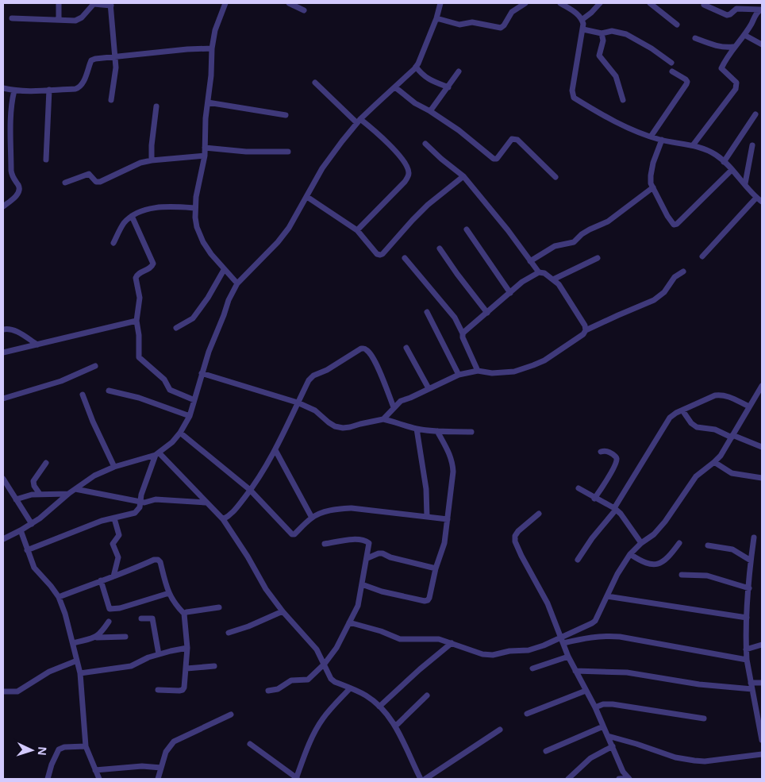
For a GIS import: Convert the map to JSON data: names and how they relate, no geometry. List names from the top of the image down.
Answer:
{
  "north": "right"
}
